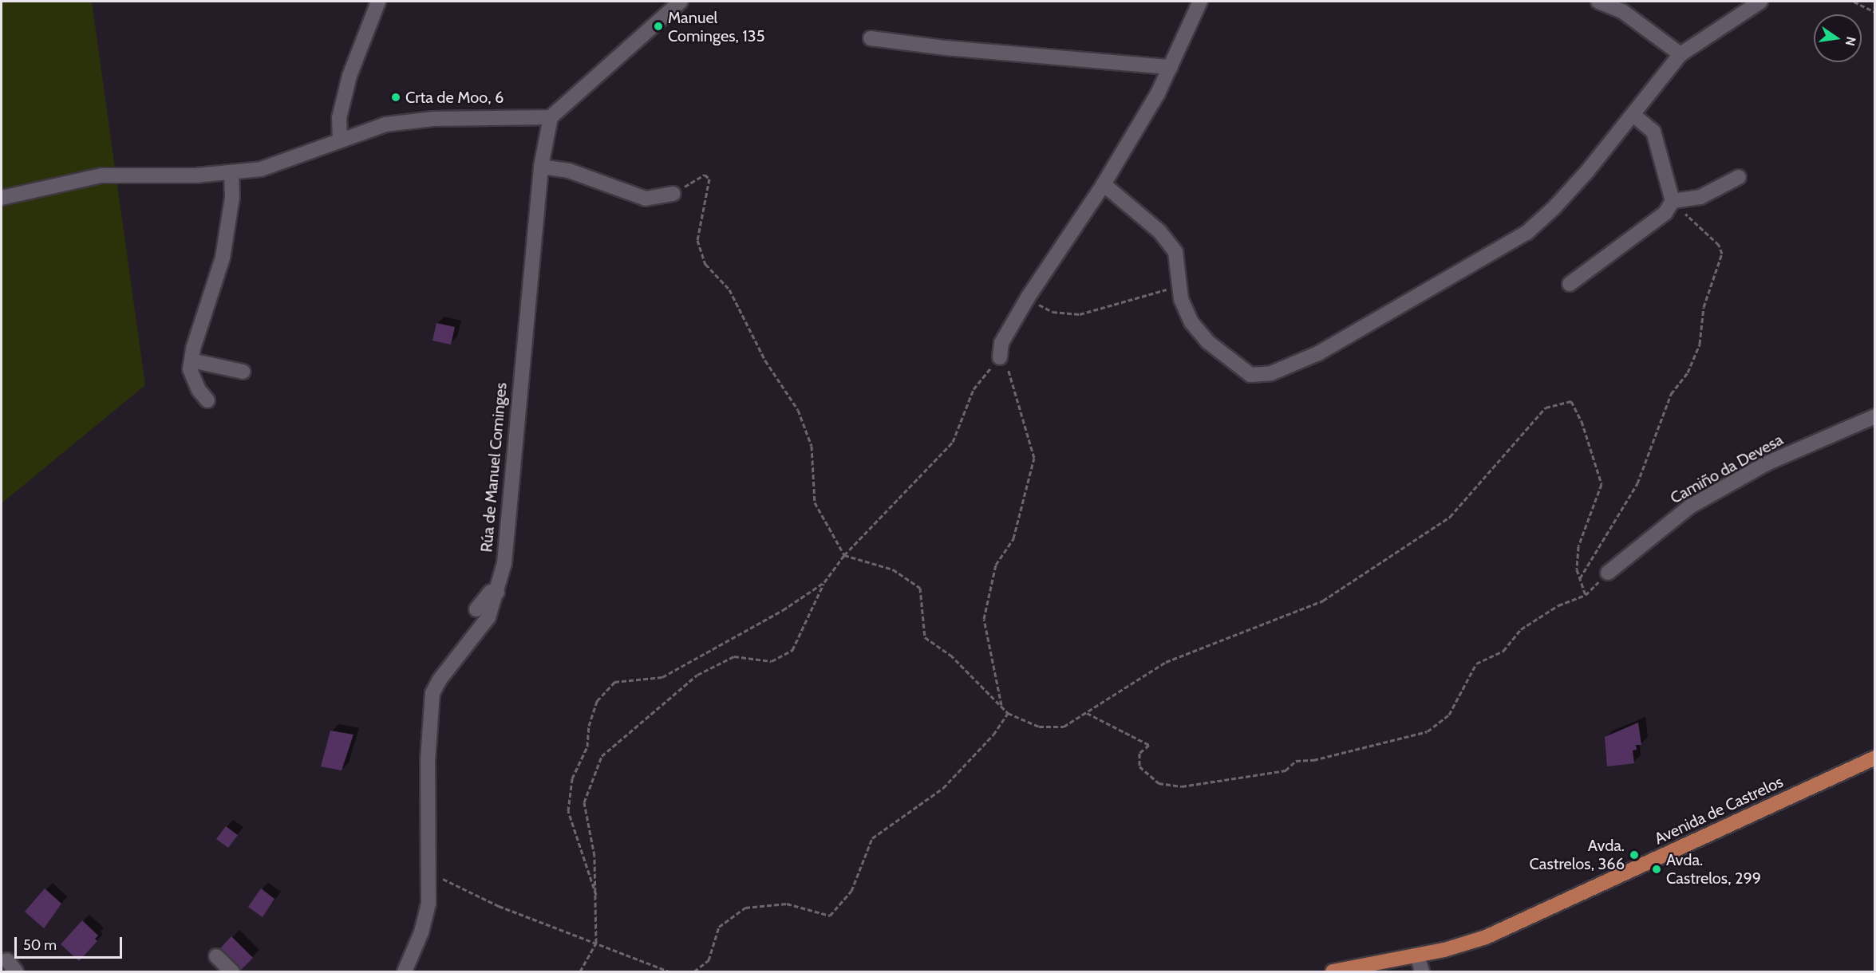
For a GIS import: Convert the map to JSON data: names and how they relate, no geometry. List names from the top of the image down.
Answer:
{
  "streets": {
    "main road": ["Avenida de Castrelos"],
    "street": ["Rúa de Manuel Cominges", "Camiño da Devesa"]
  },
  "places": [
    "Manuel Cominges, 135",
    "Crta de Moo, 6",
    "Avda. Castrelos, 366",
    "Avda. Castrelos, 299"
  ],
  "scale_bar": "50 m",
  "north": "right"
}
